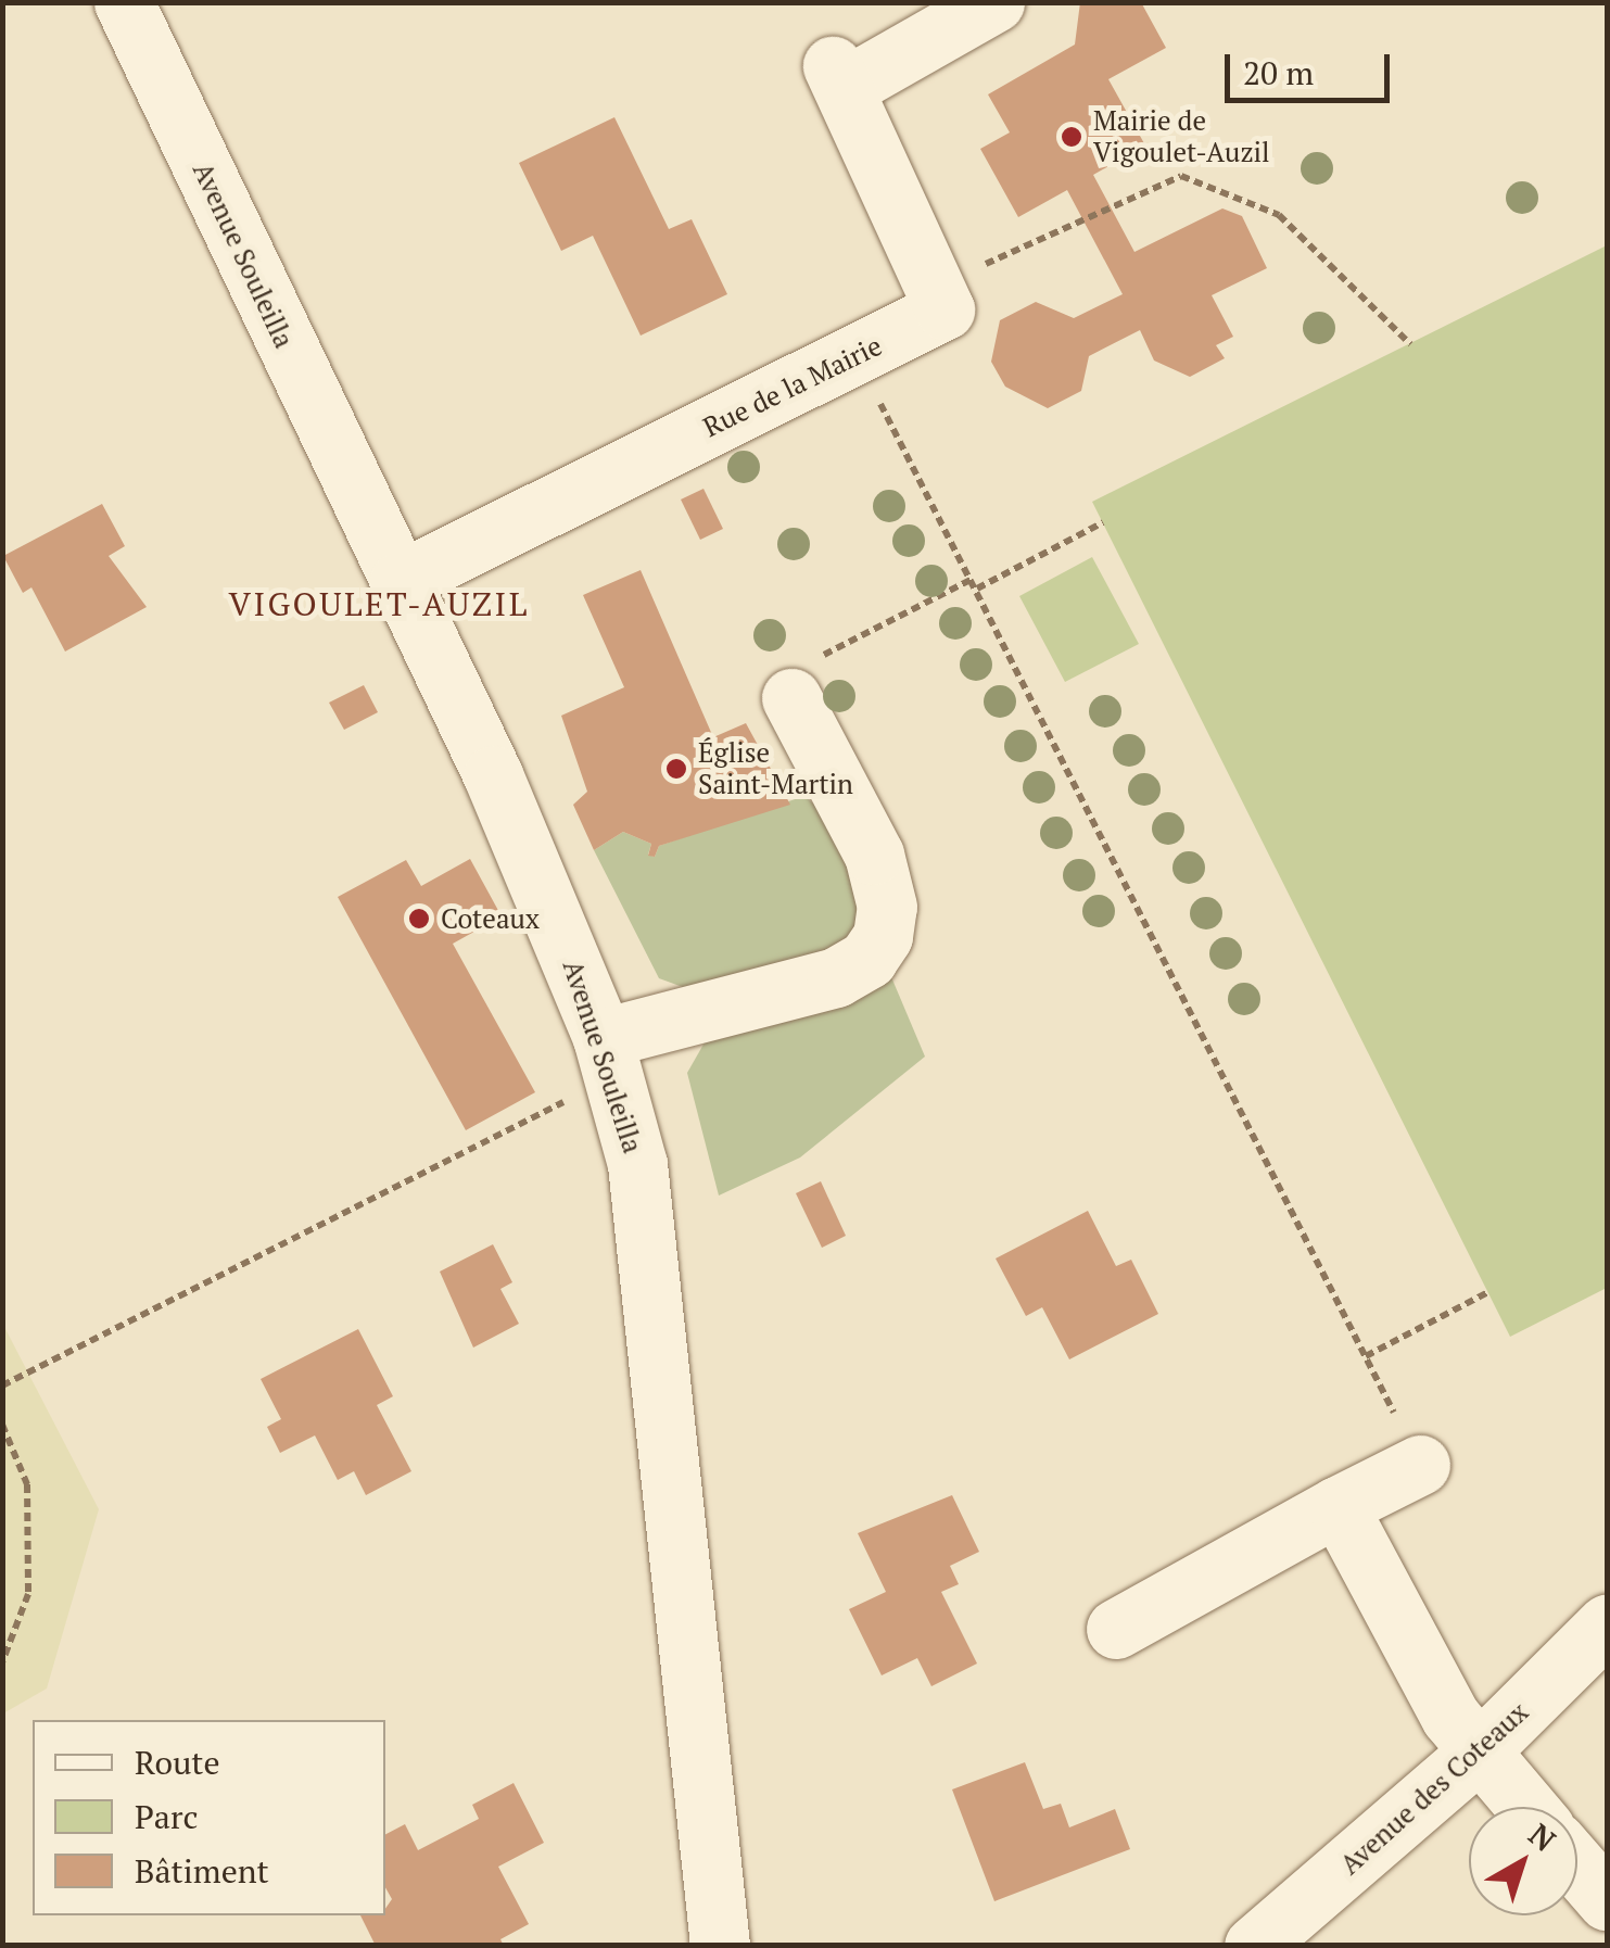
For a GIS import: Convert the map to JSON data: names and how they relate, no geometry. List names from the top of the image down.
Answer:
{
  "streets": {
    "street": ["Avenue Souleilla", "Rue de la Mairie", "Avenue des Coteaux"]
  },
  "crossings": [
    ["Avenue Souleilla", "Rue de la Mairie"]
  ],
  "districts": ["VIGOULET-AUZIL"],
  "places": ["Mairie de Vigoulet-Auzil", "Église Saint-Martin", "Coteaux"],
  "legend": ["Route", "Parc", "Bâtiment"],
  "scale_bar": "20 m",
  "north": "top right"
}
